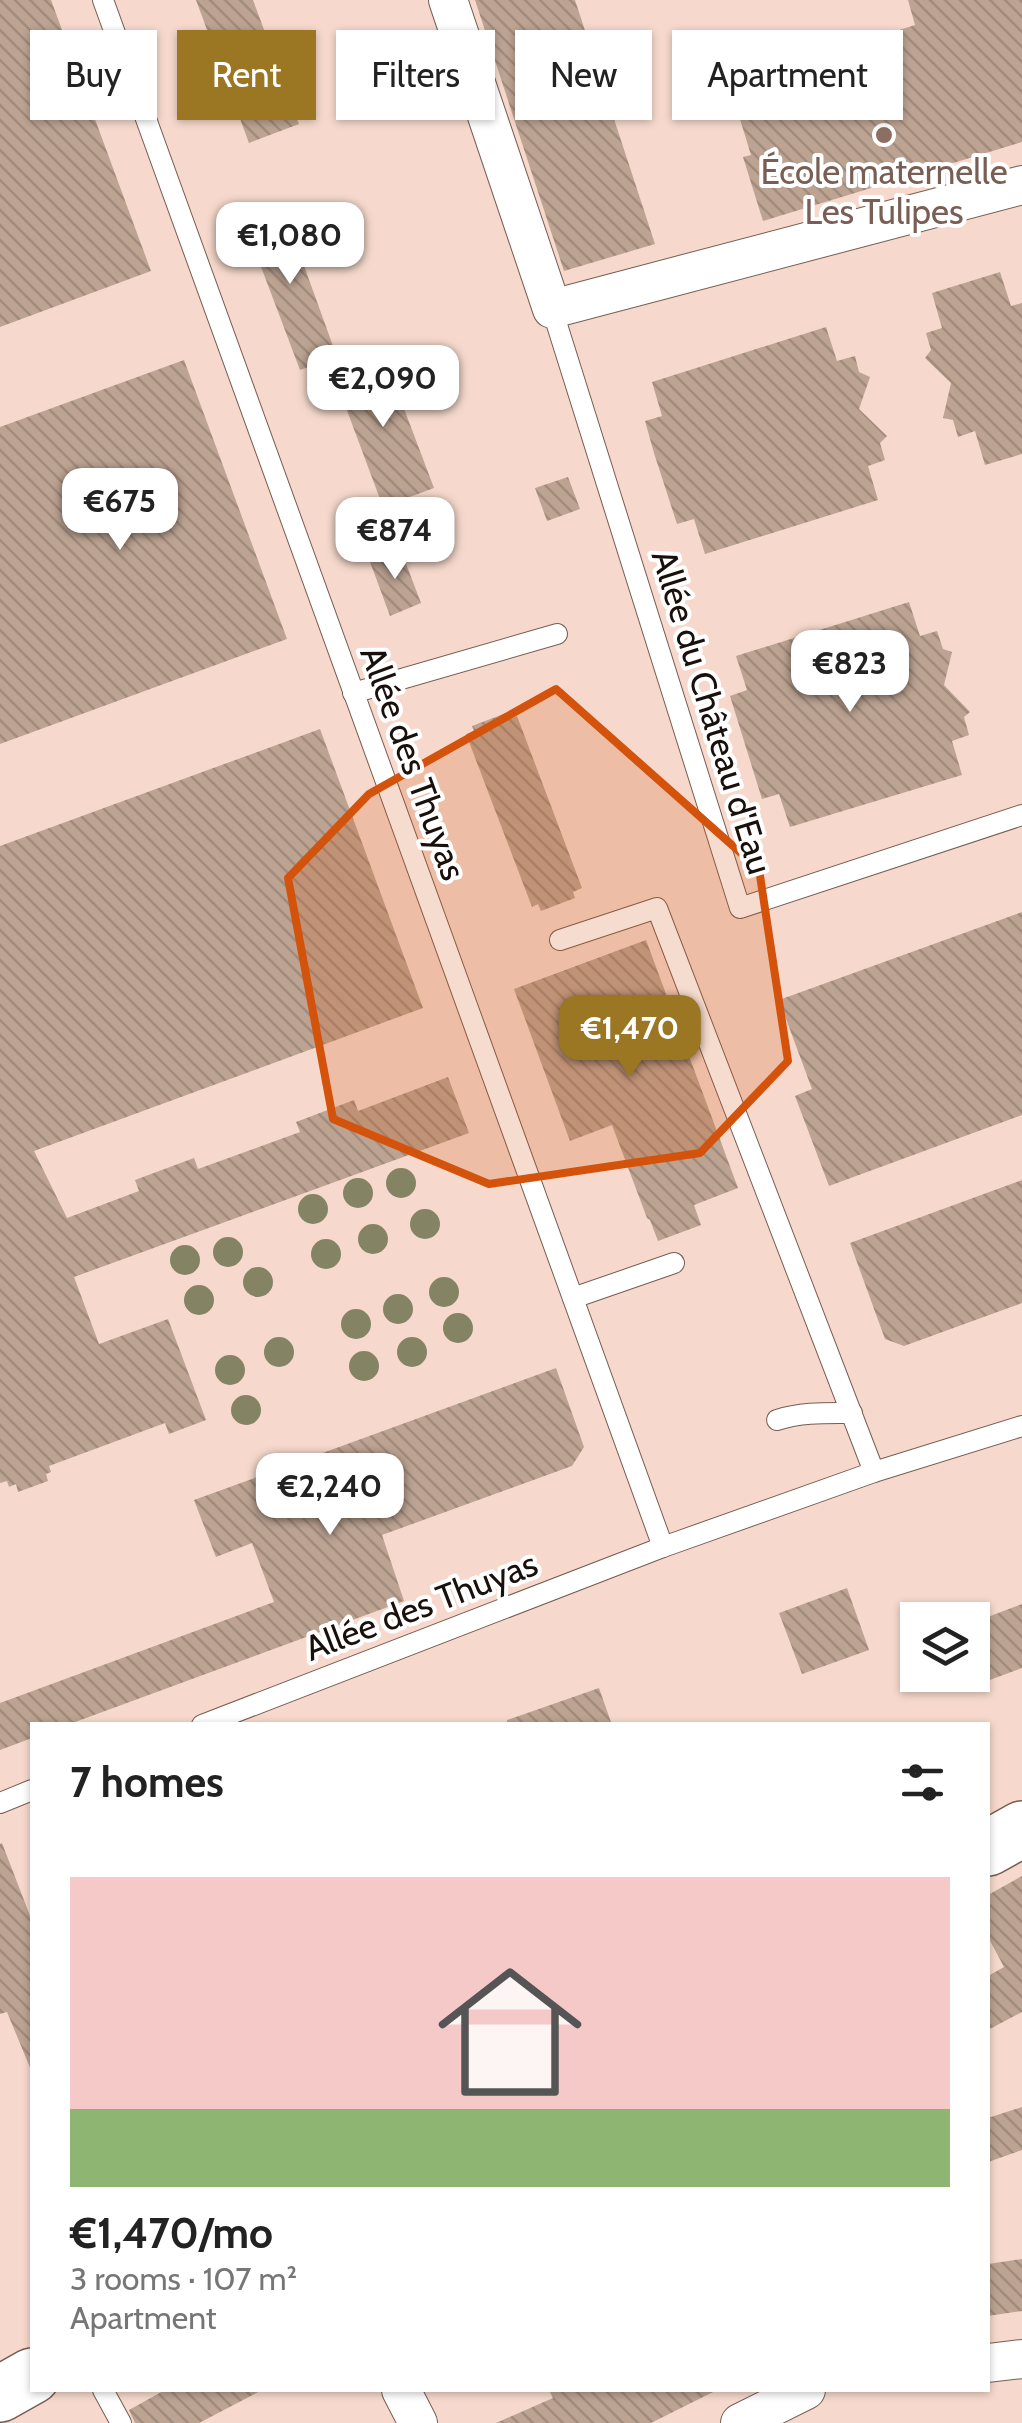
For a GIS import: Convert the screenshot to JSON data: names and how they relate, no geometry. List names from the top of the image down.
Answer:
{
  "streets": {
    "lane": ["Allée du Château d'Eau", "Allée des Thuyas"]
  },
  "places": ["École maternelle Les Tulipes"],
  "page": {
    "chip": [
      "Buy",
      "Rent",
      "Filters",
      "New",
      "Apartment"
    ],
    "price": [
      "€1,080",
      "€2,090",
      "€675",
      "€874",
      "€823",
      "€1,470",
      "€2,240"
    ],
    "heading": "7 homes",
    "list": [
      {
        "name": "€1,470/mo",
        "note": "3 rooms · 107 m² · Apartment"
      }
    ]
  }
}
